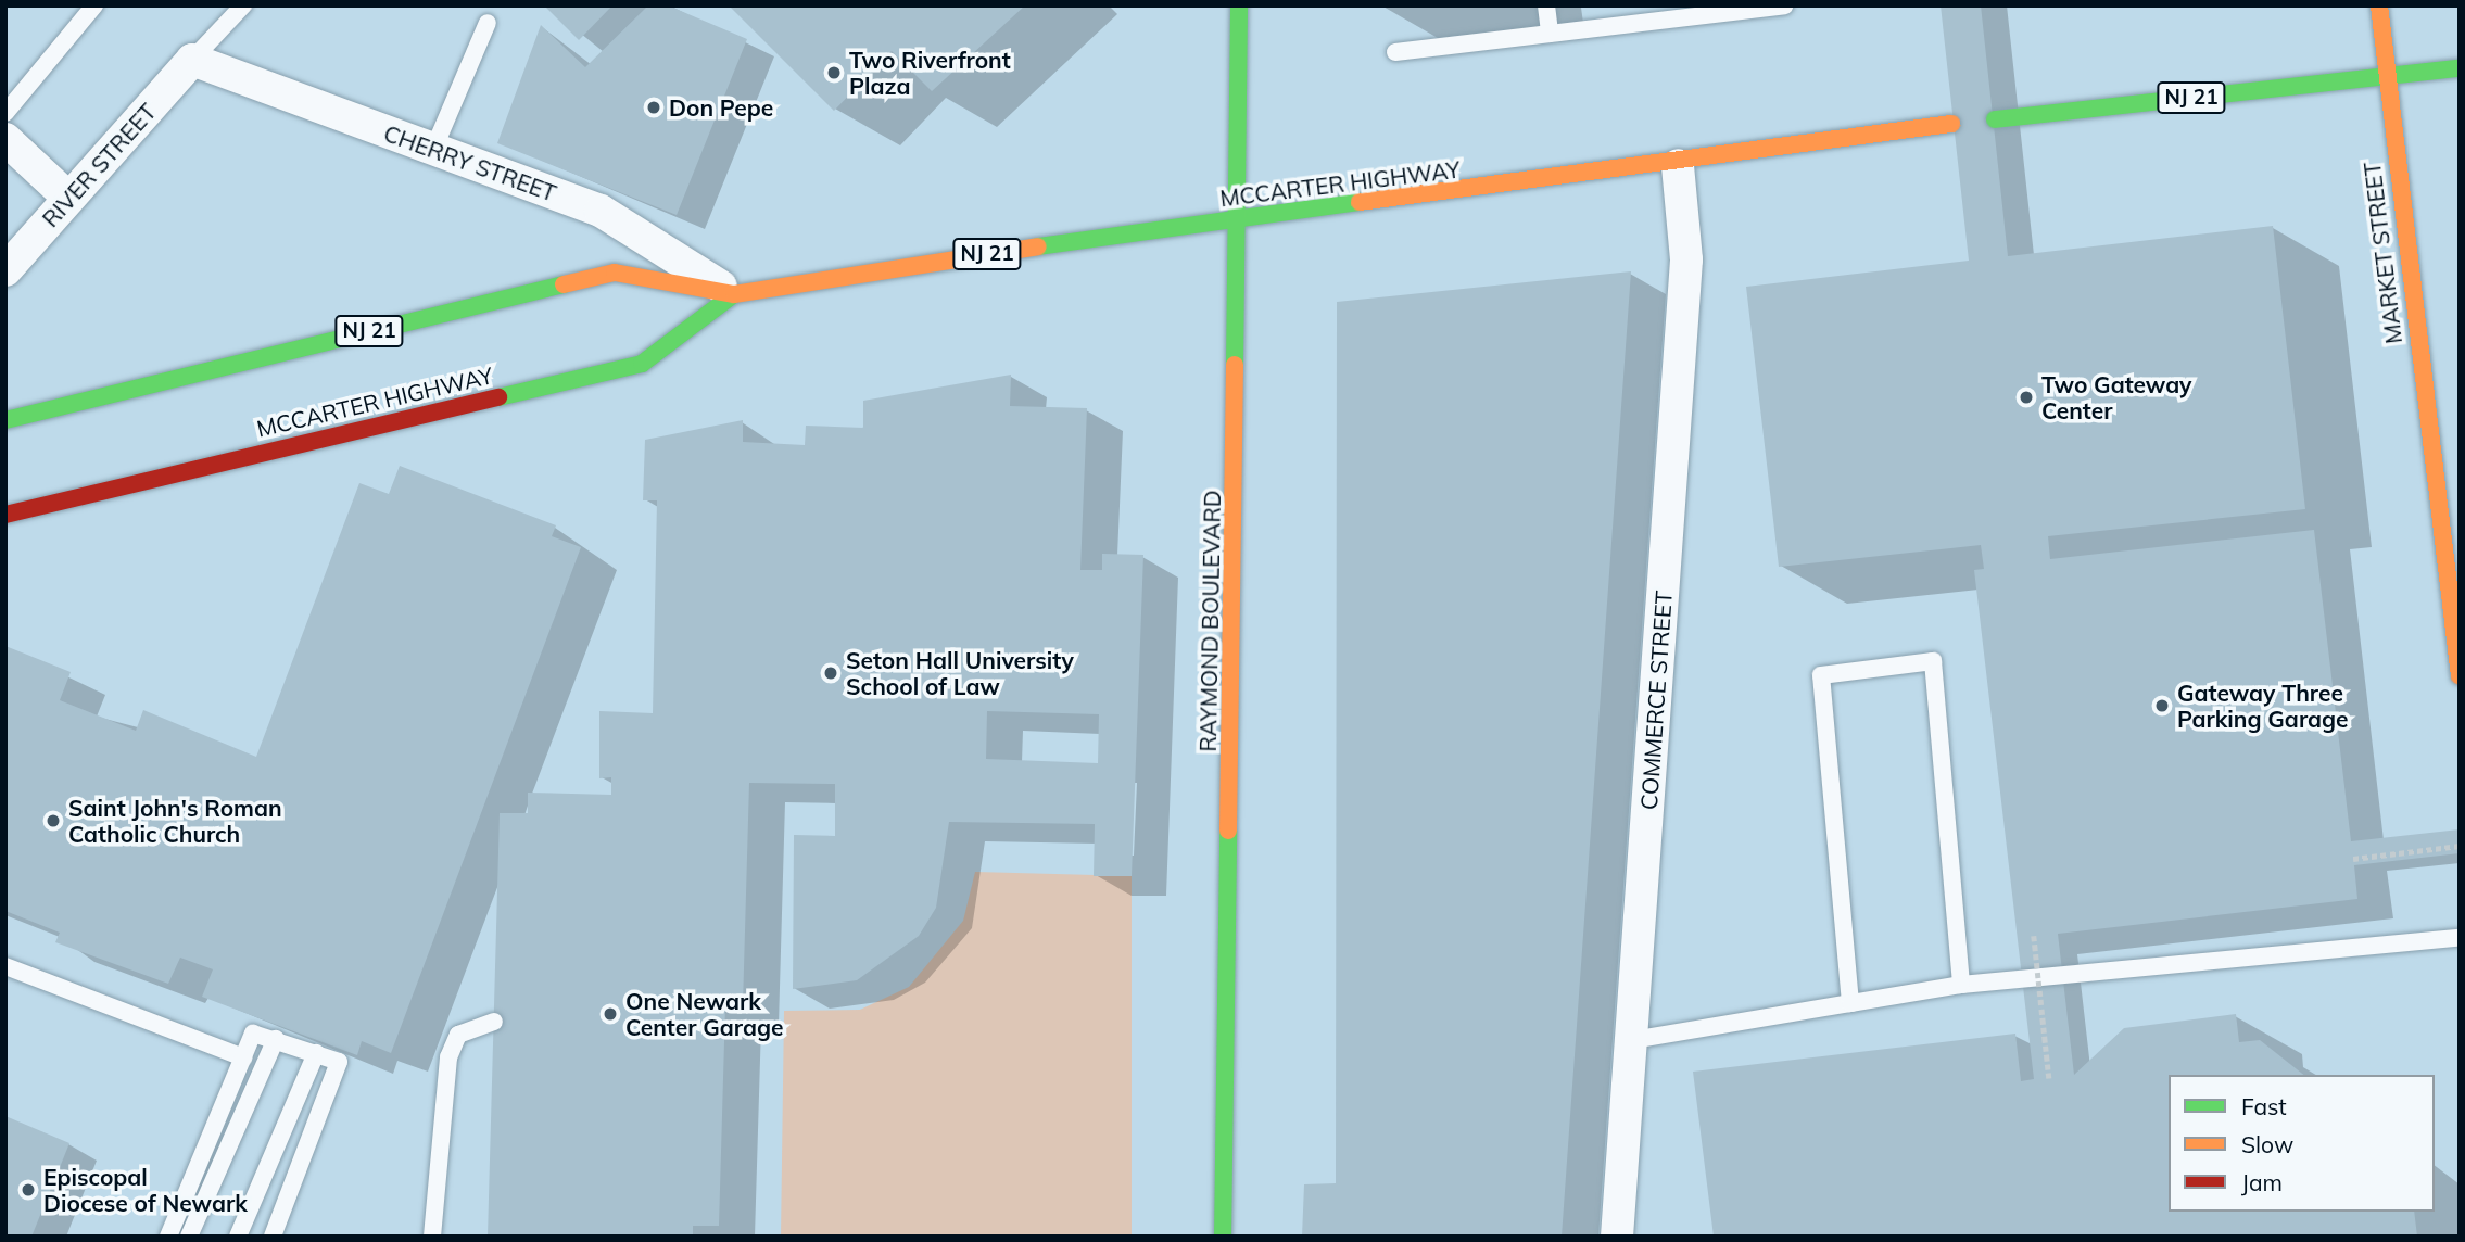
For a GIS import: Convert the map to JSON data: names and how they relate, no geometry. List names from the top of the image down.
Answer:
{
  "streets": {
    "main road": [
      "NJ 21",
      "MCCARTER HIGHWAY",
      "MARKET STREET",
      "RAYMOND BOULEVARD"
    ],
    "street": ["CHERRY STREET", "RIVER STREET", "COMMERCE STREET"]
  },
  "crossings": [
    ["NJ 21", "MARKET STREET"],
    ["CHERRY STREET", "RIVER STREET"],
    ["CHERRY STREET", "MCCARTER HIGHWAY"],
    ["MCCARTER HIGHWAY", "RAYMOND BOULEVARD"],
    ["MCCARTER HIGHWAY", "COMMERCE STREET"]
  ],
  "places": [
    "Two Riverfront Plaza",
    "Don Pepe",
    "Two Gateway Center",
    "Seton Hall University School of Law",
    "Gateway Three Parking Garage",
    "Saint John's Roman Catholic Church",
    "One Newark Center Garage",
    "Episcopal Diocese of Newark"
  ],
  "legend": ["Fast", "Slow", "Jam"]
}
